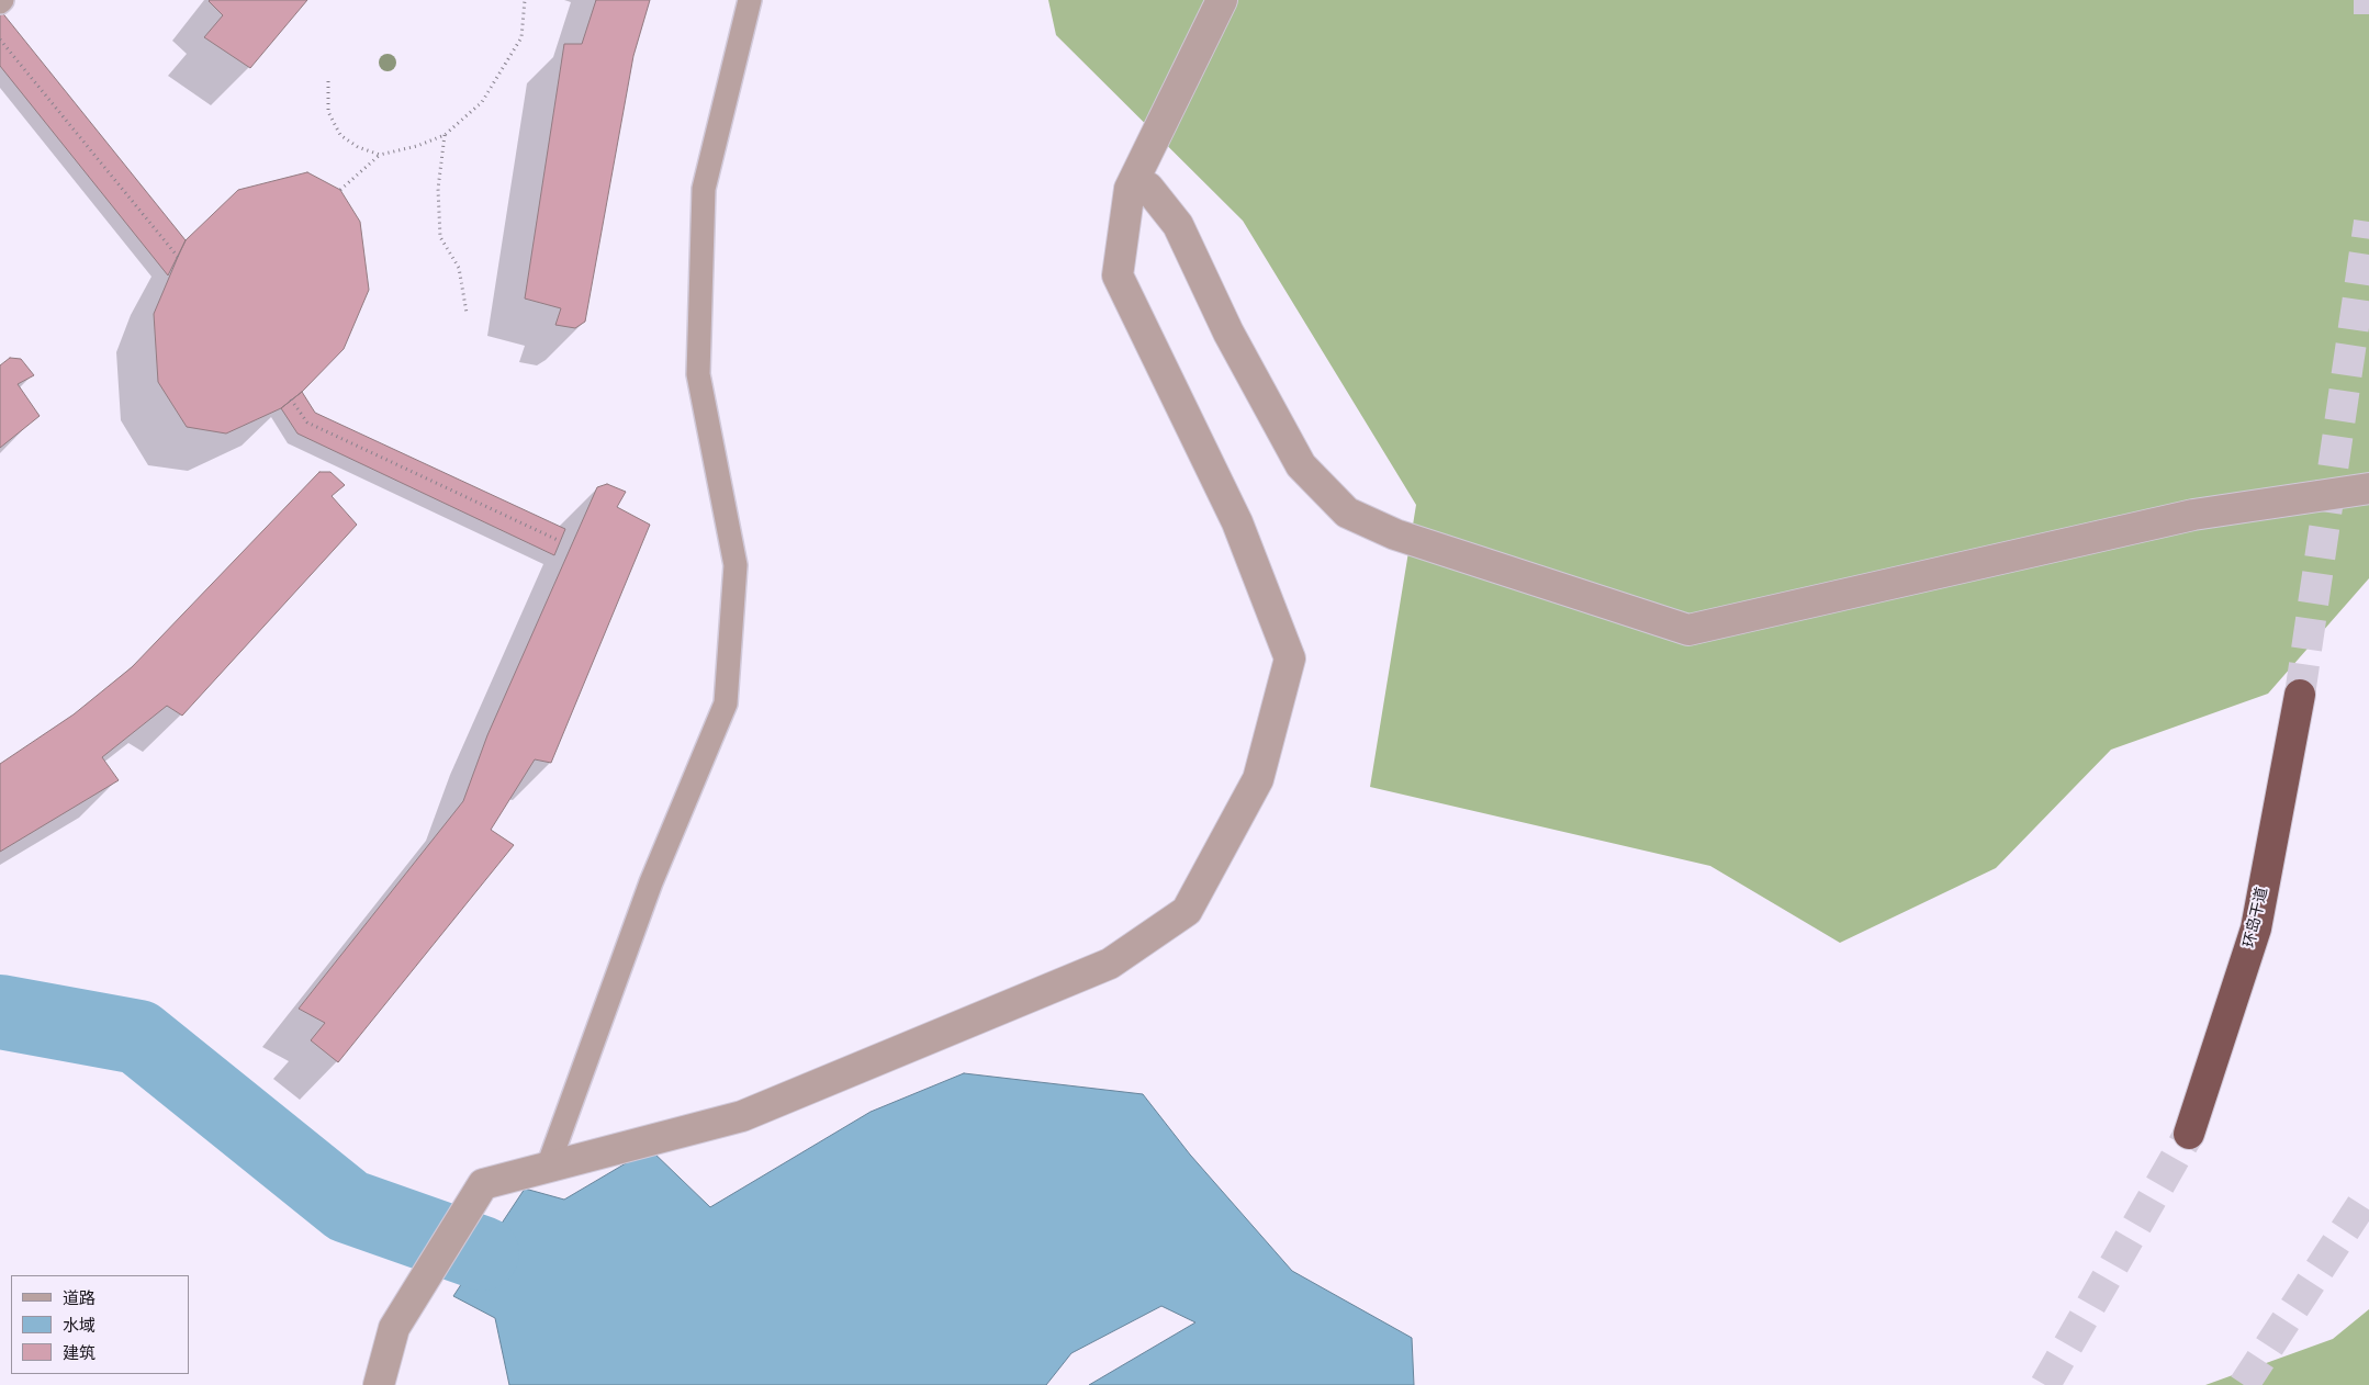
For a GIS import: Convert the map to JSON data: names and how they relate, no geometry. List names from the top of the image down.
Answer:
{
  "streets": {
    "highway": ["环岛干道"]
  },
  "legend": ["道路", "水域", "建筑"]
}
